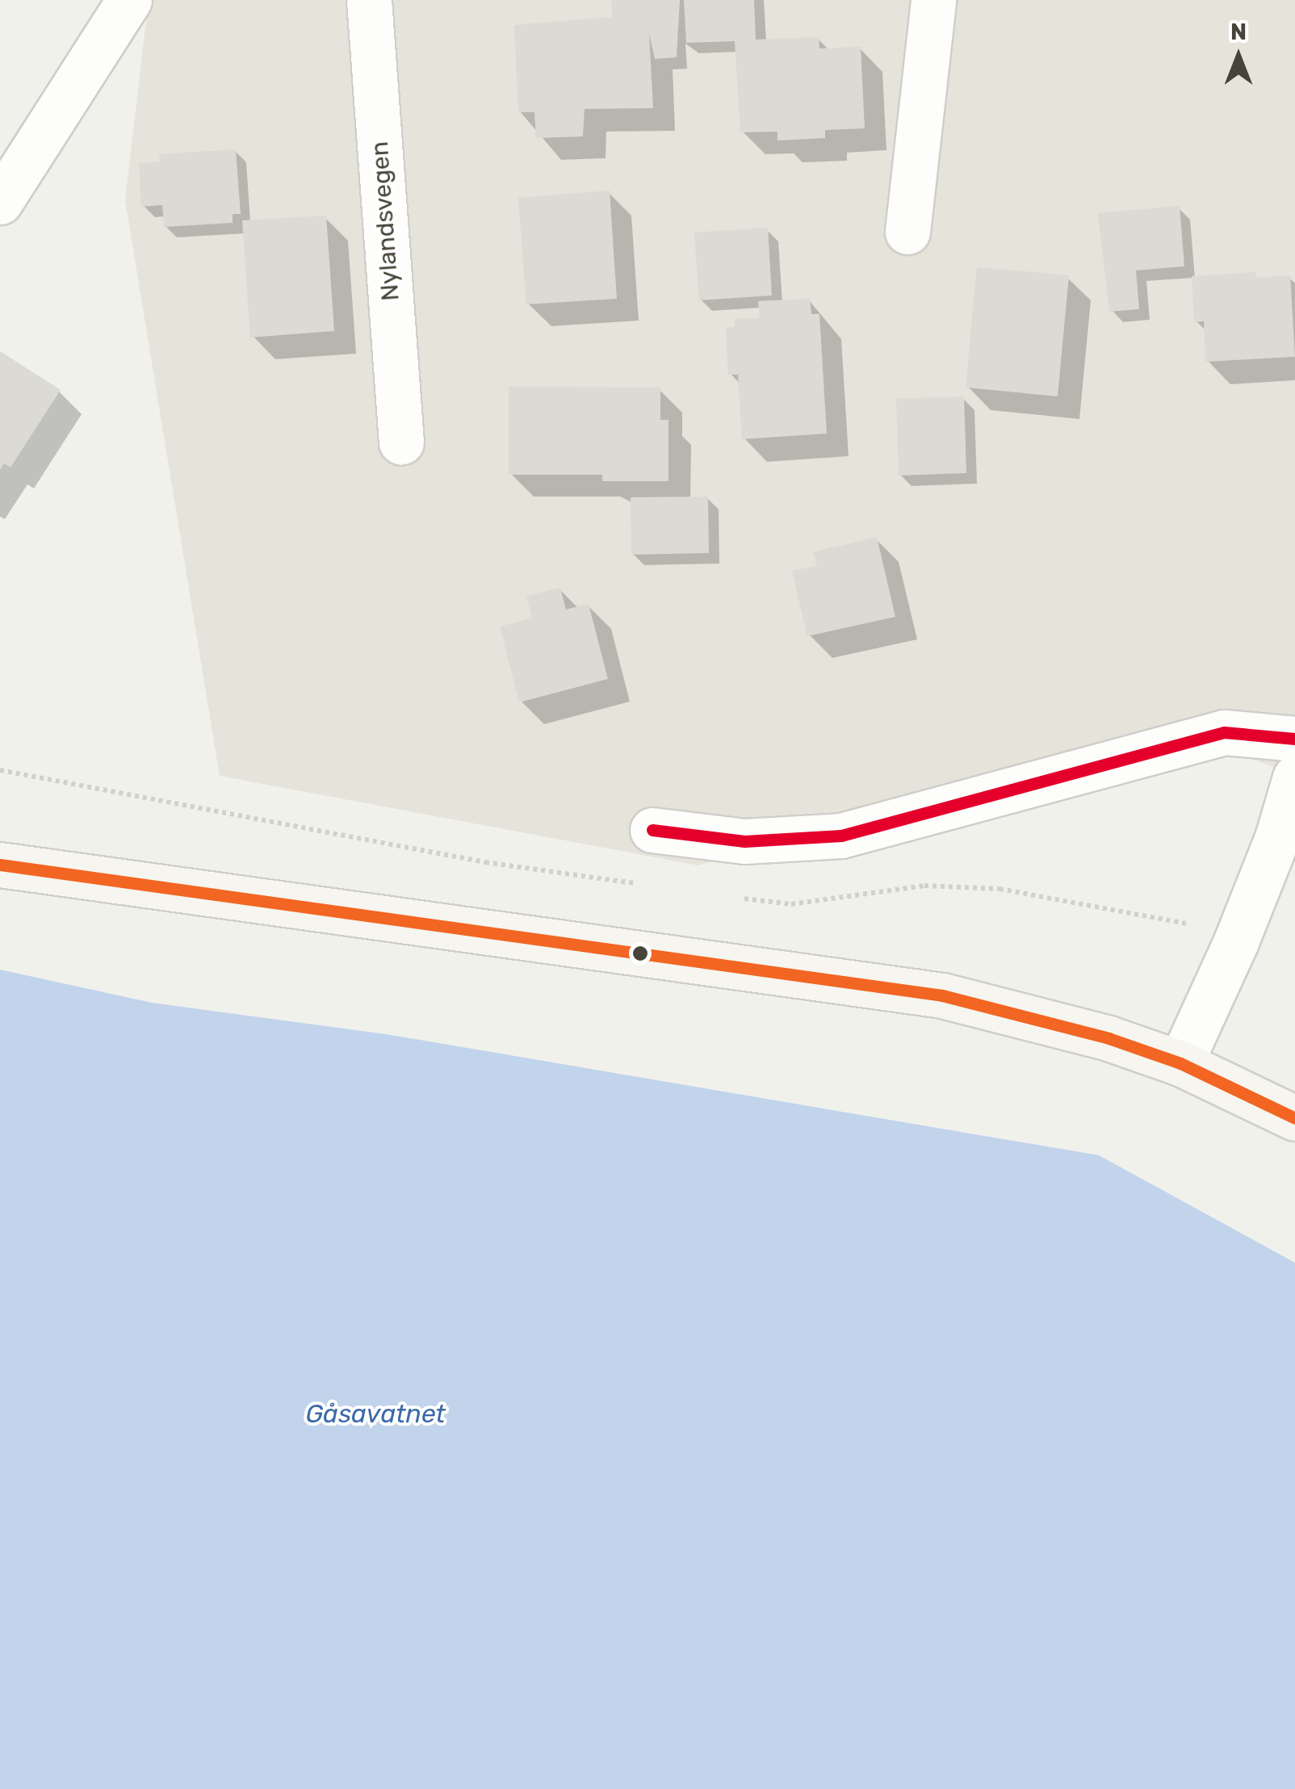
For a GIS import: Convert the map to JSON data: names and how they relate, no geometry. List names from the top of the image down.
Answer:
{
  "streets": {
    "street": ["Nylandsvegen"]
  },
  "water": ["Gåsavatnet"],
  "north": "top"
}
